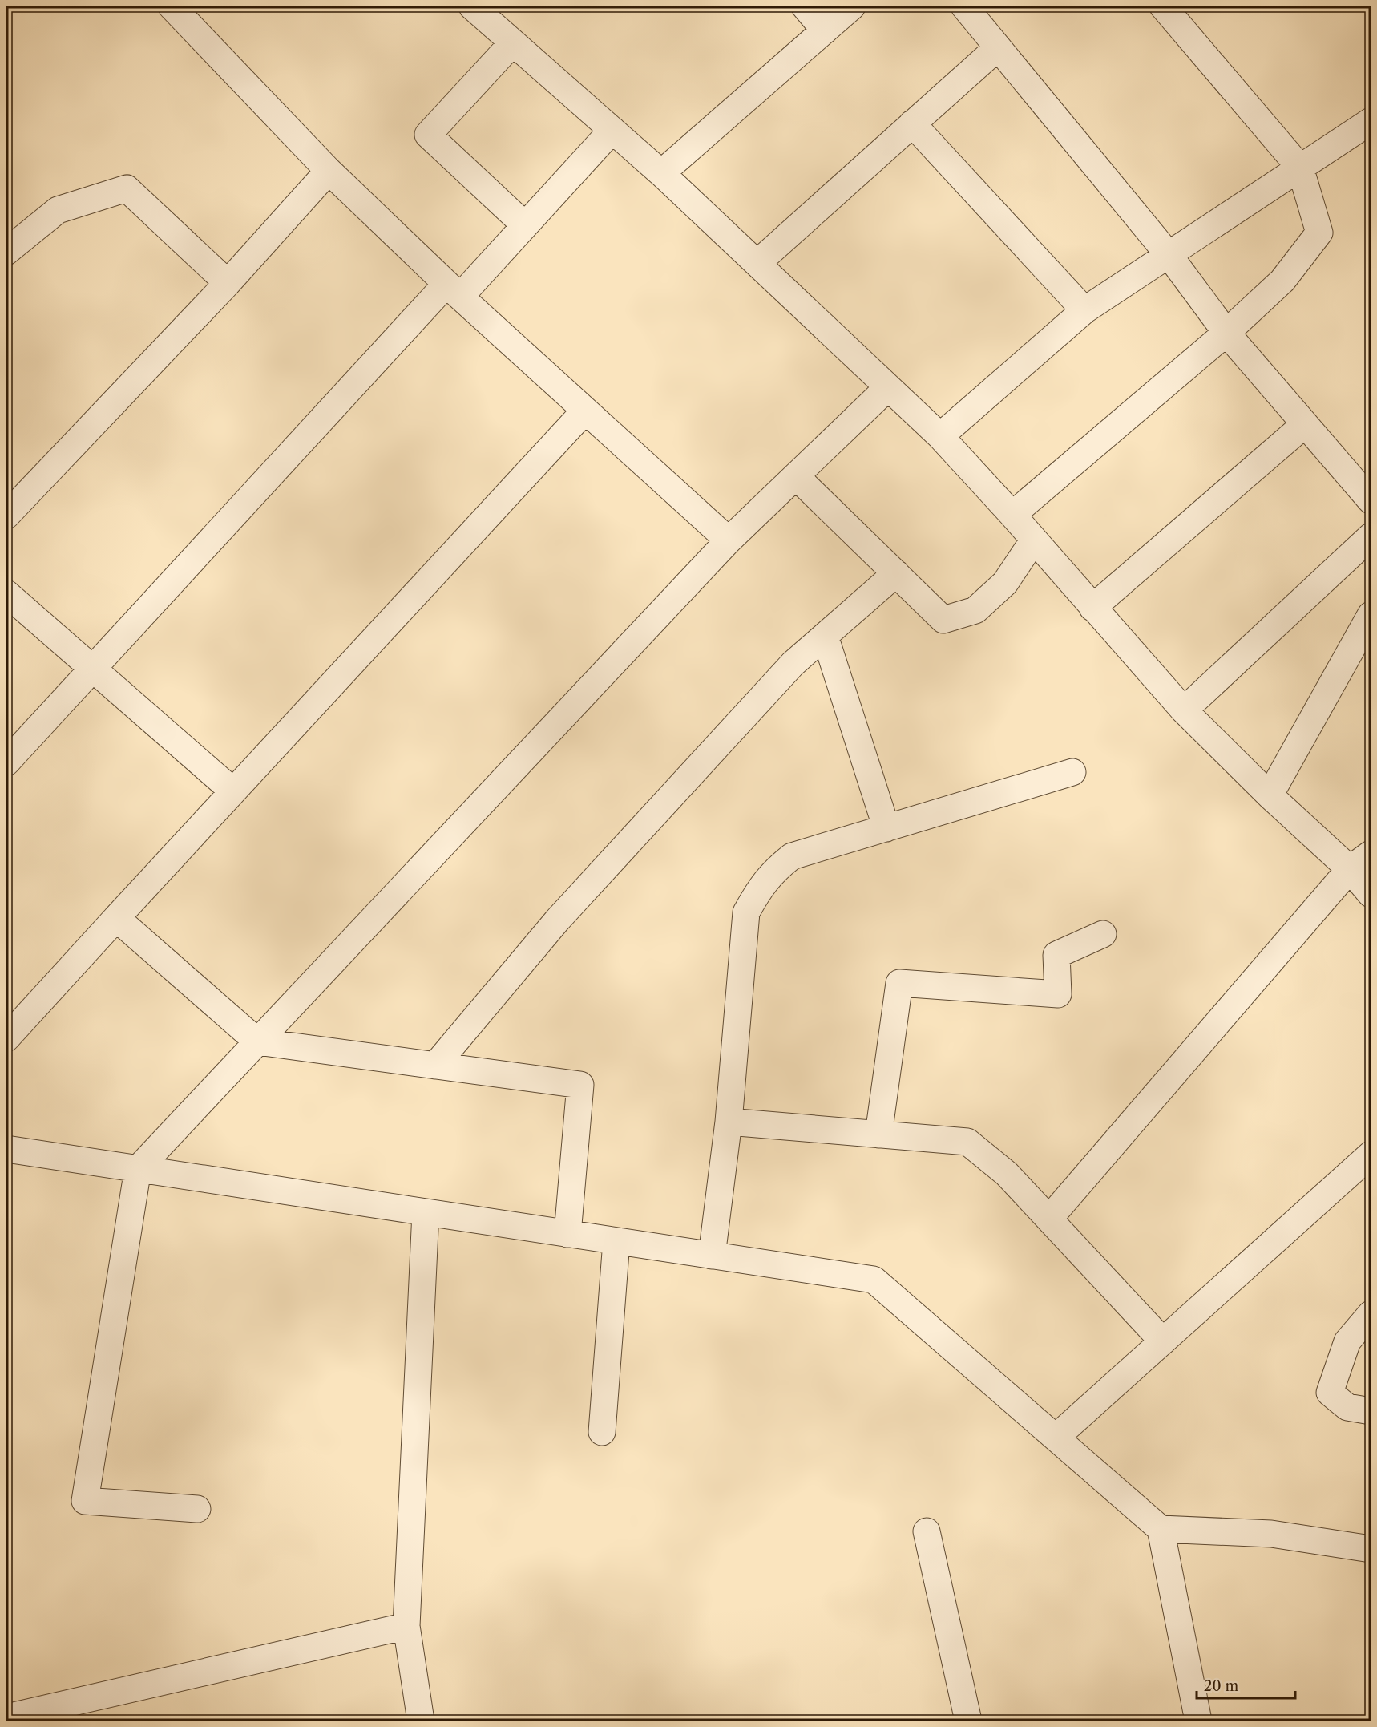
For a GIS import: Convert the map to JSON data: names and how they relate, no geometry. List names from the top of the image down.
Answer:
{
  "scale_bar": "20 m"
}
